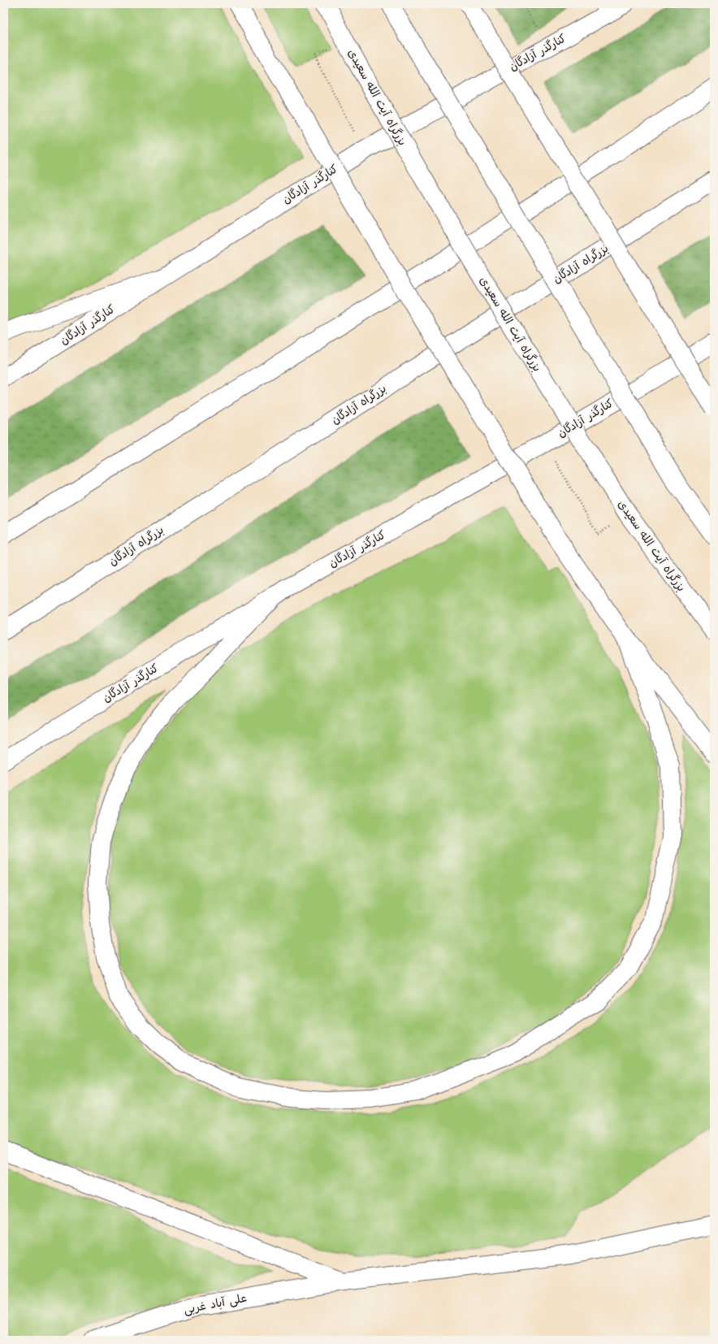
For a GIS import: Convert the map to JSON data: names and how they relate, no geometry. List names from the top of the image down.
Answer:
{
  "streets": {
    "main road": [
      "کنارگذر آزادگان",
      "بزرگراه آیت الله سعیدی",
      "بزرگراه آزادگان",
      "علی آباد غربی"
    ]
  }
}
